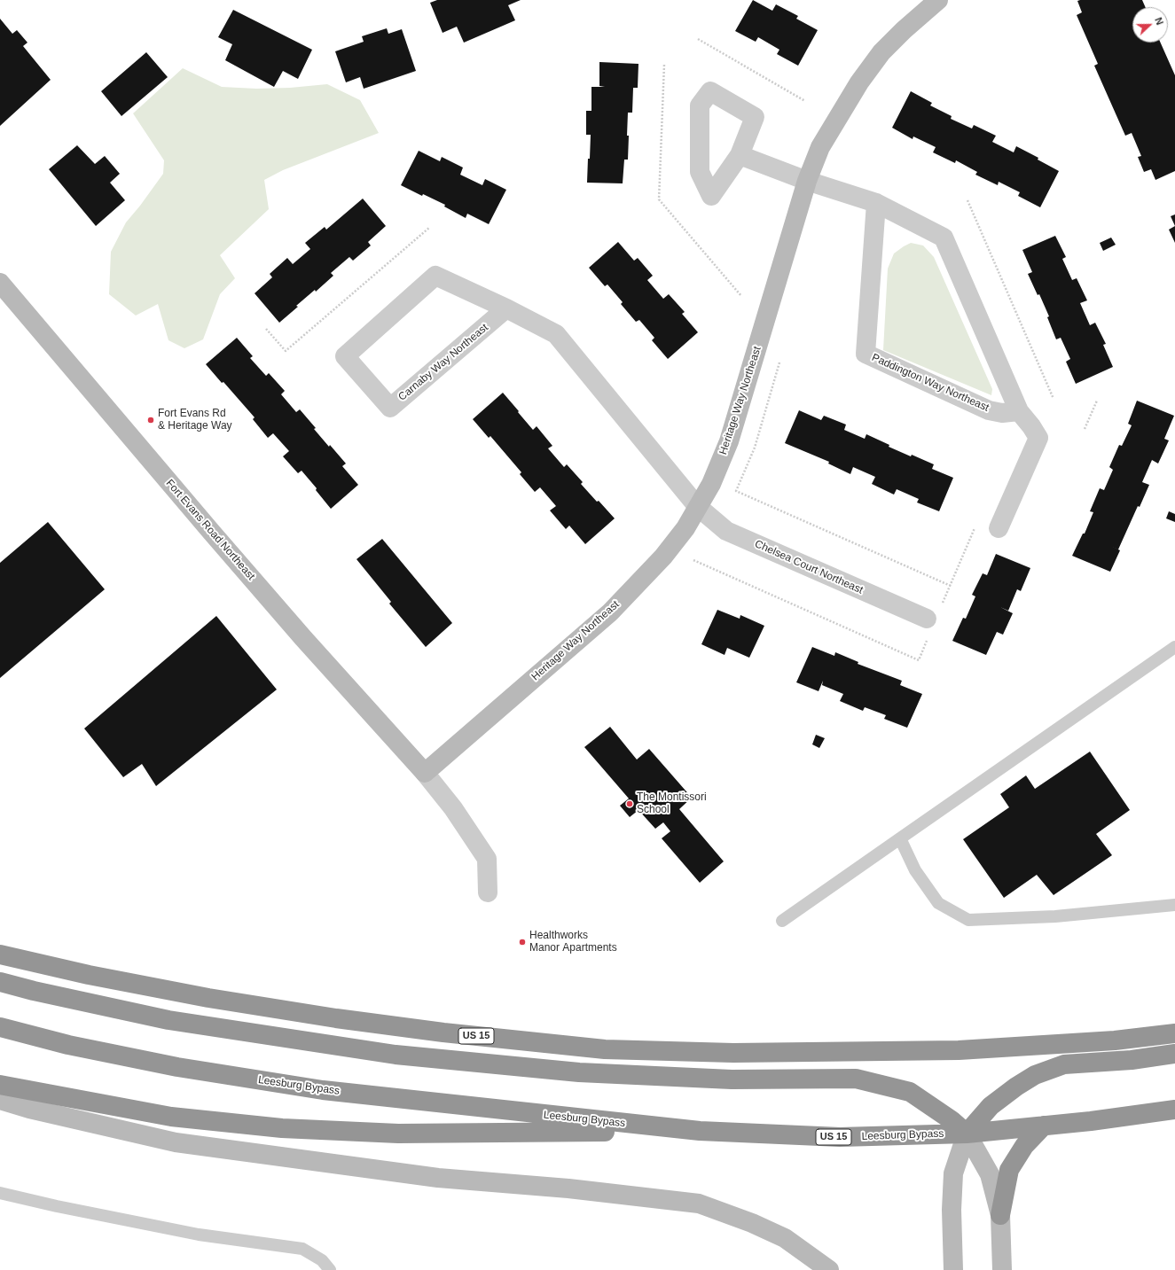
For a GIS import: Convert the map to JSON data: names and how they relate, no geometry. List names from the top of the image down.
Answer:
{
  "streets": {
    "highway": ["US 15", "Leesburg Bypass"],
    "street": [
      "Carnaby Way Northeast",
      "Paddington Way Northeast",
      "Heritage Way Northeast",
      "Fort Evans Road Northeast",
      "Chelsea Court Northeast"
    ]
  },
  "crossings": [
    ["Carnaby Way Northeast", "Heritage Way Northeast"],
    ["Carnaby Way Northeast", "Chelsea Court Northeast"],
    ["Heritage Way Northeast", "Fort Evans Road Northeast"],
    ["Heritage Way Northeast", "Chelsea Court Northeast"]
  ],
  "places": ["Fort Evans Rd & Heritage Way", "The Montissori School", "Healthworks Manor Apartments"],
  "north": "right"
}
